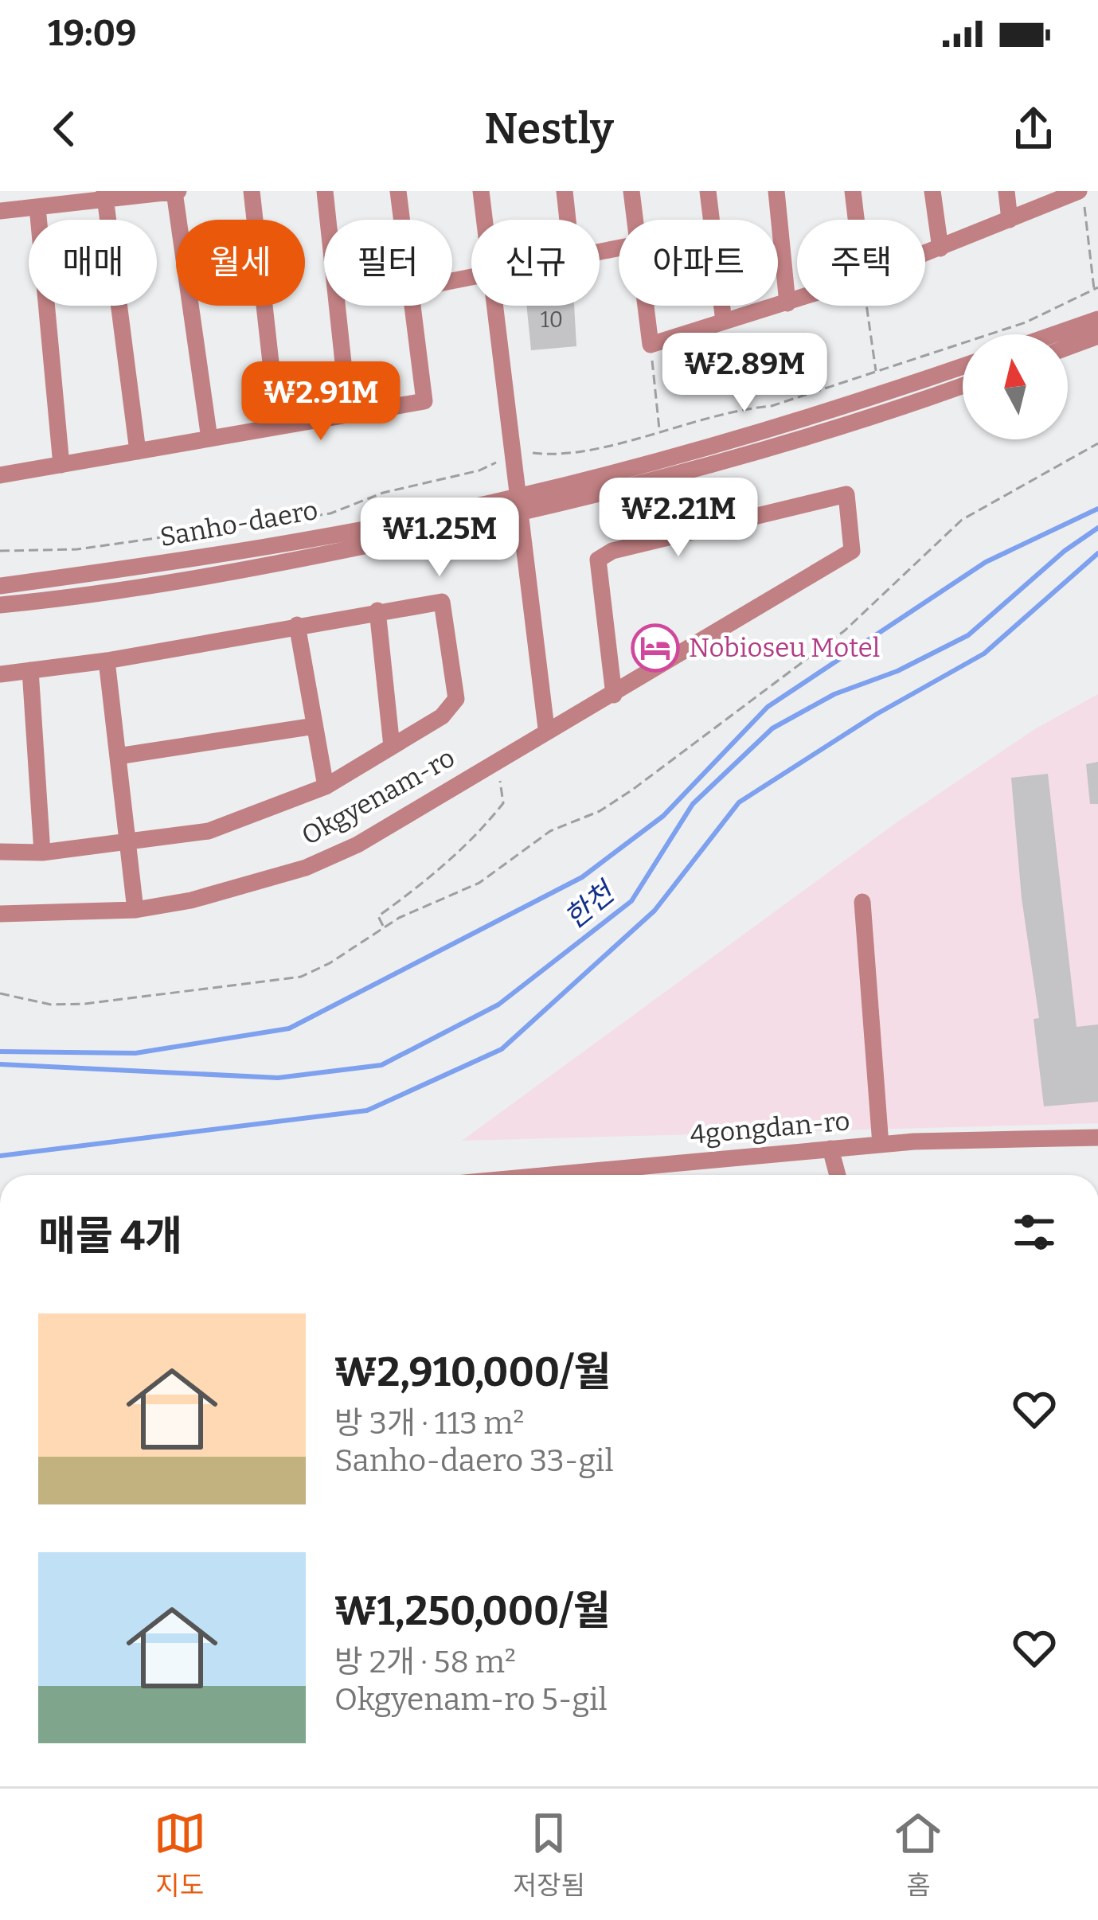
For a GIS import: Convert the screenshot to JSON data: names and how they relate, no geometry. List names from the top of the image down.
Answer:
{
  "streets": {
    "street": ["Sanho-daero", "Okgyenam-ro", "4gongdan-ro"]
  },
  "water": ["한천"],
  "places": {
    "hotel": ["Nobioseu Motel"]
  },
  "house_numbers": ["10"],
  "north": "top",
  "page": {
    "status": "19:09",
    "header": "Nestly",
    "chip": [
      "매매",
      "월세",
      "필터",
      "신규",
      "아파트",
      "주택"
    ],
    "price": [
      "₩2.89M",
      "₩2.91M",
      "₩2.21M",
      "₩1.25M"
    ],
    "heading": "매물 4개",
    "list": [
      {
        "name": "₩2,910,000/월",
        "note": "방 3개 · 113 m² · Sanho-daero 33-gil"
      },
      {
        "name": "₩1,250,000/월",
        "note": "방 2개 · 58 m² · Okgyenam-ro 5-gil"
      }
    ],
    "tabs": ["지도", "저장됨", "홈"]
  }
}
